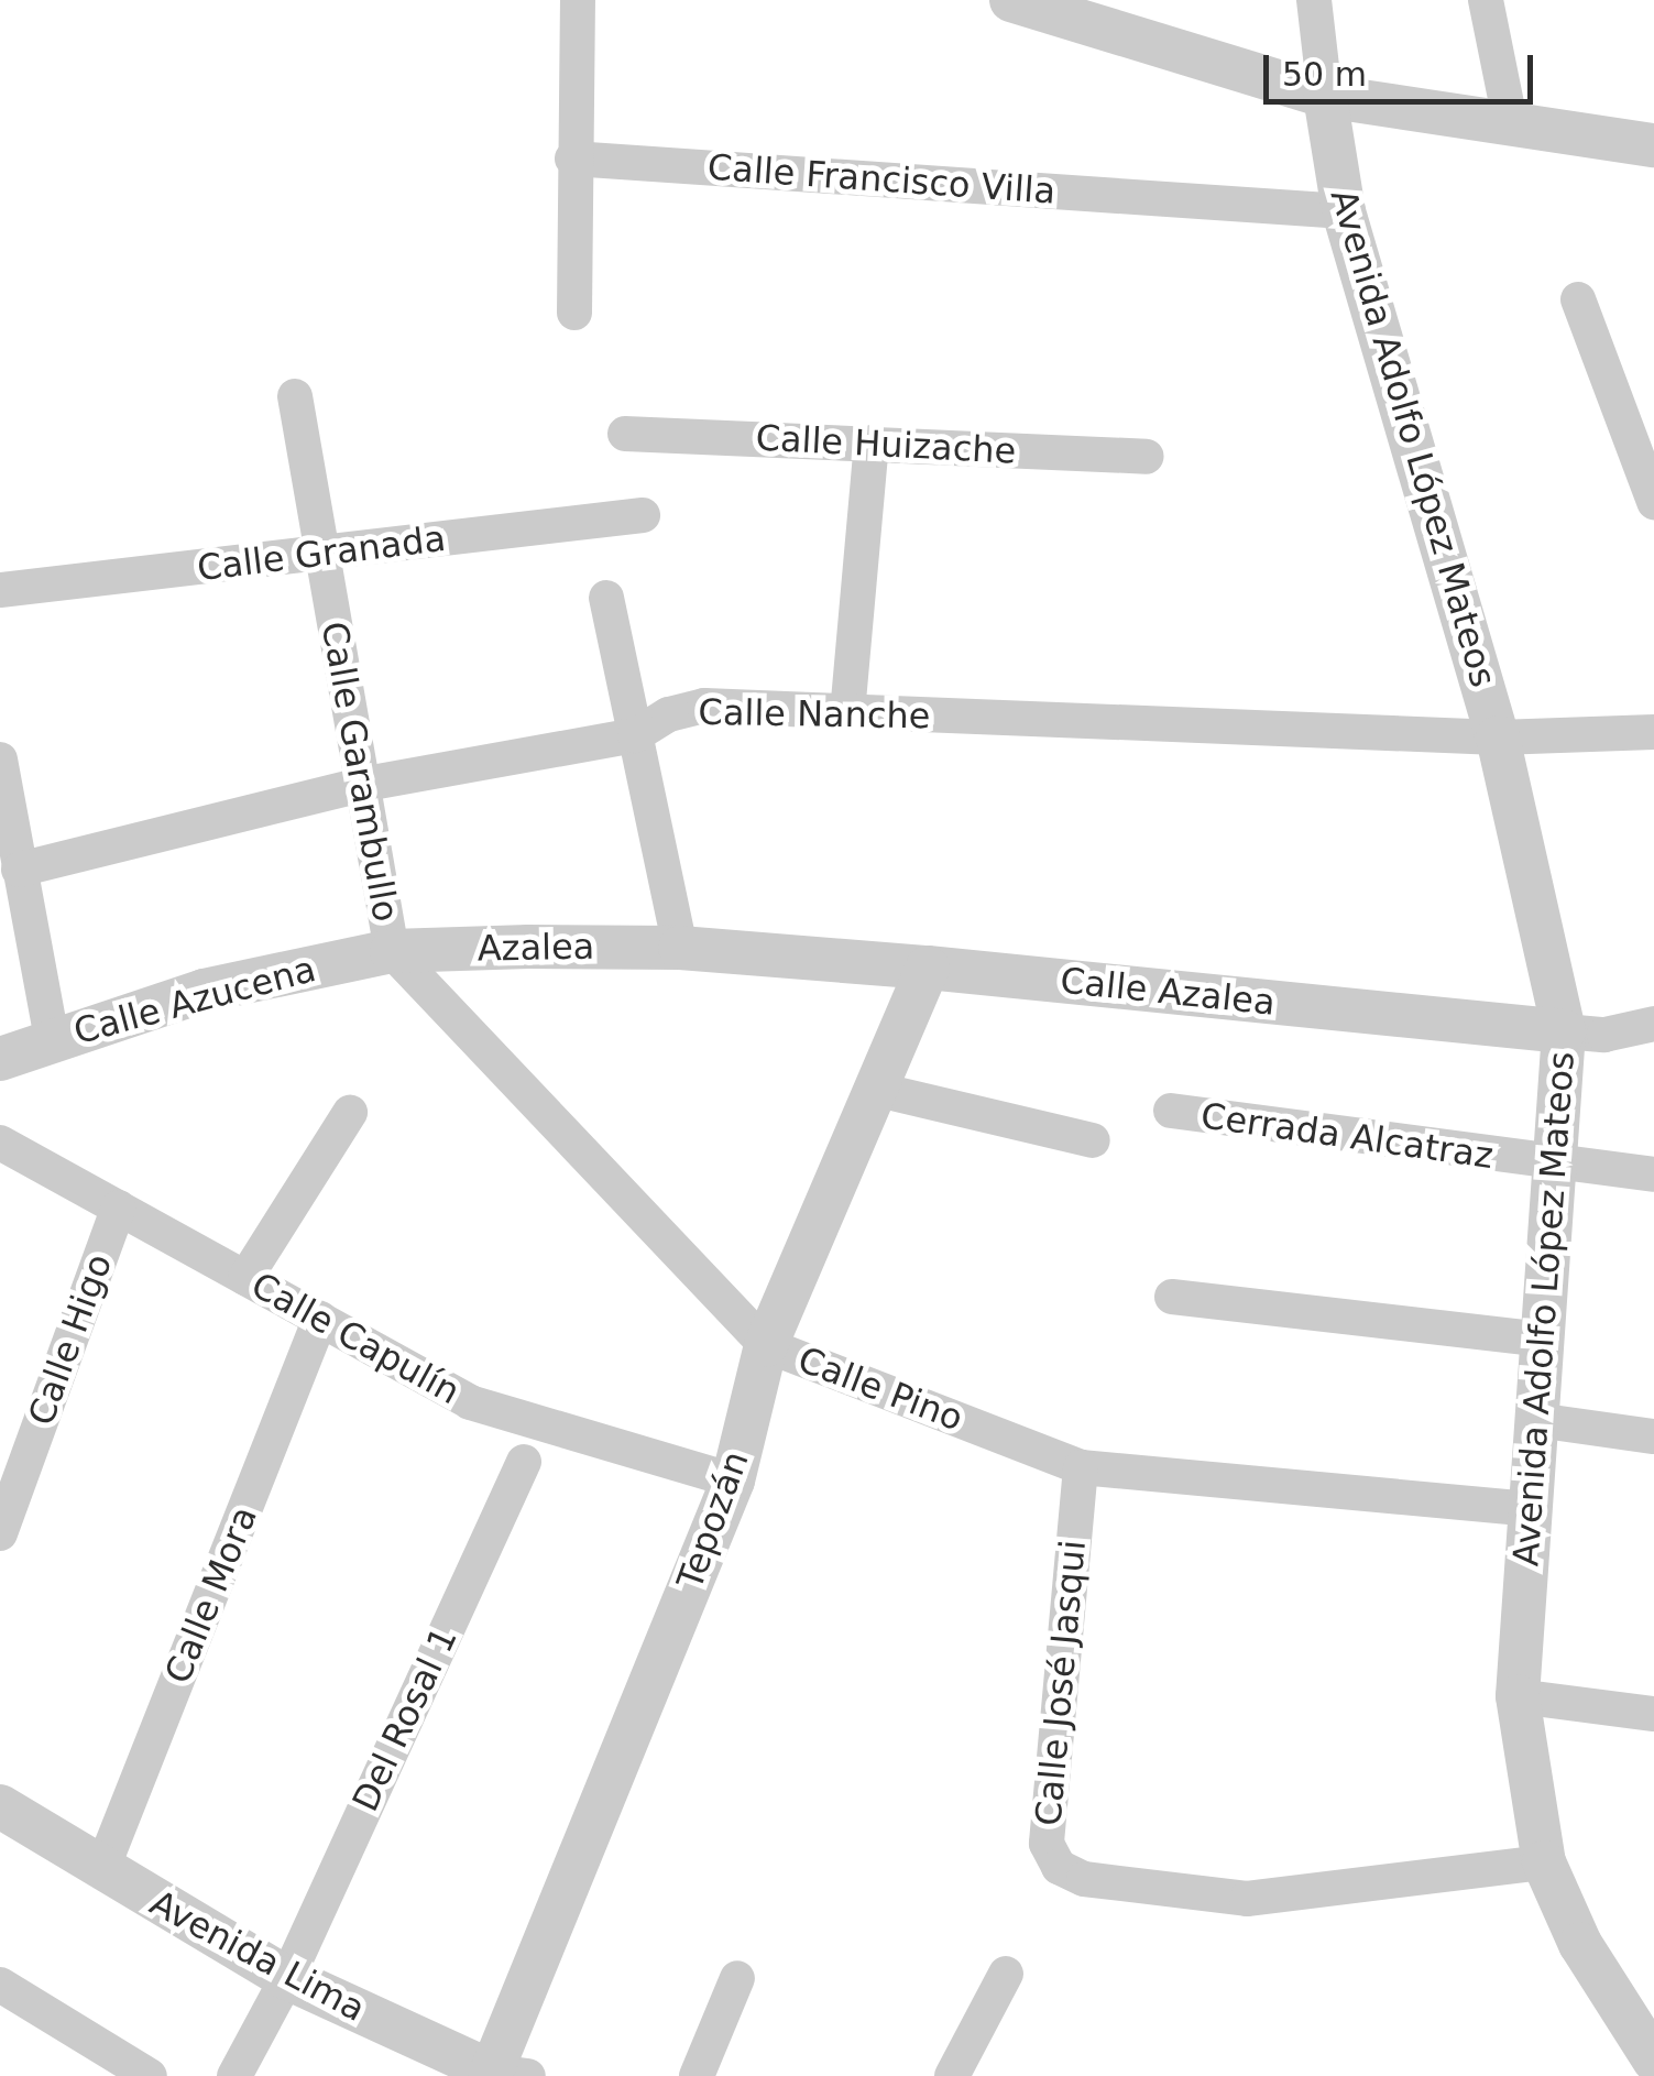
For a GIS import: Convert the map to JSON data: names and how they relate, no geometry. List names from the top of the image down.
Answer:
{
  "streets": {
    "street": [
      "Calle Francisco Villa",
      "Avenida Adolfo López Mateos",
      "Calle Huizache",
      "Calle Granada",
      "Calle Nanche",
      "Calle Garambullo",
      "Azalea",
      "Calle Azalea",
      "Calle Azucena",
      "Cerrada Alcatraz",
      "Calle Capulín",
      "Calle Higo",
      "Calle Pino",
      "Tepozán",
      "Calle Mora",
      "Calle José Jasqui",
      "Del Rosal 1",
      "Avenida Lima"
    ]
  },
  "crossings": [
    ["Calle Francisco Villa", "Avenida Adolfo López Mateos"],
    ["Avenida Adolfo López Mateos", "Calle Nanche"],
    ["Avenida Adolfo López Mateos", "Calle Azalea"],
    ["Avenida Adolfo López Mateos", "Cerrada Alcatraz"],
    ["Avenida Adolfo López Mateos", "Calle Pino"],
    ["Avenida Adolfo López Mateos", "Calle José Jasqui"],
    ["Calle Granada", "Calle Garambullo"],
    ["Calle Nanche", "Calle Garambullo"],
    ["Calle Garambullo", "Azalea"],
    ["Calle Garambullo", "Calle Azucena"],
    ["Calle Garambullo", "Calle Pino"],
    ["Azalea", "Calle Azalea"],
    ["Azalea", "Calle Azucena"],
    ["Azalea", "Calle Pino"],
    ["Calle Azalea", "Tepozán"],
    ["Calle Azucena", "Calle Pino"],
    ["Calle Capulín", "Calle Higo"],
    ["Calle Capulín", "Tepozán"],
    ["Calle Capulín", "Calle Mora"],
    ["Calle Pino", "Tepozán"],
    ["Calle Pino", "Calle José Jasqui"],
    ["Tepozán", "Avenida Lima"],
    ["Calle Mora", "Avenida Lima"],
    ["Del Rosal 1", "Avenida Lima"]
  ],
  "scale_bar": "50 m"
}
